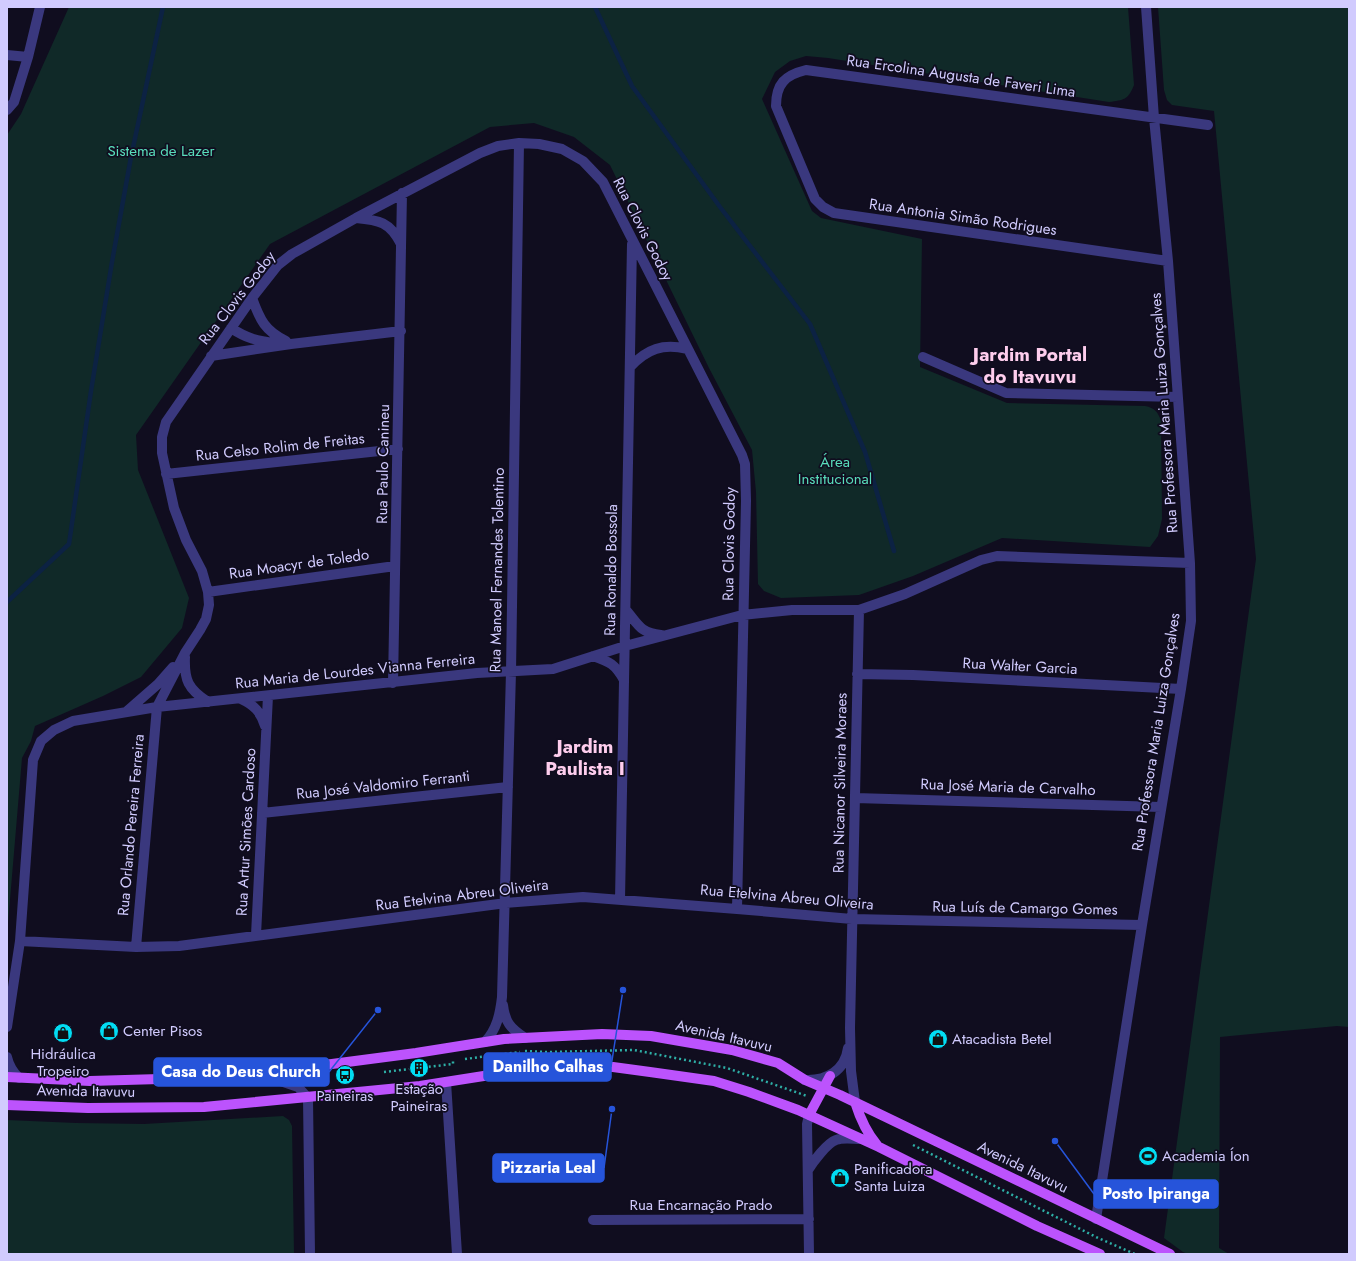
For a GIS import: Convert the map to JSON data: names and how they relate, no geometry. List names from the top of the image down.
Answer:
{
  "streets": {
    "main road": ["Avenida Itavuvu"],
    "street": [
      "Rua Ercolina Augusta de Faveri Lima",
      "Rua Antonia Simão Rodrigues",
      "Rua Clovis Godoy",
      "Rua Professora Maria Luiza Gonçalves",
      "Rua Celso Rolim de Freitas",
      "Rua Paulo Canineu",
      "Rua Moacyr de Toledo",
      "Rua Manoel Fernandes Tolentino",
      "Rua Ronaldo Bossola",
      "Rua Walter Garcia",
      "Rua Maria de Lourdes Vianna Ferreira",
      "Rua Nicanor Silveira Moraes",
      "Rua José Valdomiro Ferranti",
      "Rua José Maria de Carvalho",
      "Rua Orlando Pereira Ferreira",
      "Rua Artur Simões Cardoso",
      "Rua Etelvina Abreu Oliveira",
      "Rua Luís de Camargo Gomes",
      "Rua Encarnação Prado"
    ]
  },
  "crossings": [
    ["Rua Ercolina Augusta de Faveri Lima", "Rua Antonia Simão Rodrigues"],
    ["Rua Ercolina Augusta de Faveri Lima", "Rua Professora Maria Luiza Gonçalves"],
    ["Rua Antonia Simão Rodrigues", "Rua Professora Maria Luiza Gonçalves"],
    ["Rua Clovis Godoy", "Rua Celso Rolim de Freitas"],
    ["Rua Clovis Godoy", "Rua Paulo Canineu"],
    ["Rua Clovis Godoy", "Rua Moacyr de Toledo"],
    ["Rua Clovis Godoy", "Rua Manoel Fernandes Tolentino"],
    ["Rua Clovis Godoy", "Rua Ronaldo Bossola"],
    ["Rua Clovis Godoy", "Rua Maria de Lourdes Vianna Ferreira"],
    ["Rua Clovis Godoy", "Rua Orlando Pereira Ferreira"],
    ["Rua Clovis Godoy", "Rua Etelvina Abreu Oliveira"],
    ["Rua Professora Maria Luiza Gonçalves", "Rua Walter Garcia"],
    ["Rua Professora Maria Luiza Gonçalves", "Rua Maria de Lourdes Vianna Ferreira"],
    ["Rua Professora Maria Luiza Gonçalves", "Rua José Maria de Carvalho"],
    ["Rua Professora Maria Luiza Gonçalves", "Rua Luís de Camargo Gomes"],
    ["Rua Professora Maria Luiza Gonçalves", "Avenida Itavuvu"],
    ["Rua Celso Rolim de Freitas", "Rua Paulo Canineu"],
    ["Rua Paulo Canineu", "Rua Moacyr de Toledo"],
    ["Rua Paulo Canineu", "Rua Maria de Lourdes Vianna Ferreira"],
    ["Rua Manoel Fernandes Tolentino", "Rua Maria de Lourdes Vianna Ferreira"],
    ["Rua Manoel Fernandes Tolentino", "Rua José Valdomiro Ferranti"],
    ["Rua Manoel Fernandes Tolentino", "Rua Etelvina Abreu Oliveira"],
    ["Rua Manoel Fernandes Tolentino", "Avenida Itavuvu"],
    ["Rua Ronaldo Bossola", "Rua Maria de Lourdes Vianna Ferreira"],
    ["Rua Ronaldo Bossola", "Rua Etelvina Abreu Oliveira"],
    ["Rua Walter Garcia", "Rua Nicanor Silveira Moraes"],
    ["Rua Maria de Lourdes Vianna Ferreira", "Rua Nicanor Silveira Moraes"],
    ["Rua Maria de Lourdes Vianna Ferreira", "Rua Orlando Pereira Ferreira"],
    ["Rua Maria de Lourdes Vianna Ferreira", "Rua Artur Simões Cardoso"],
    ["Rua Nicanor Silveira Moraes", "Rua José Maria de Carvalho"],
    ["Rua Nicanor Silveira Moraes", "Rua Etelvina Abreu Oliveira"],
    ["Rua Nicanor Silveira Moraes", "Avenida Itavuvu"],
    ["Rua José Valdomiro Ferranti", "Rua Artur Simões Cardoso"],
    ["Rua Orlando Pereira Ferreira", "Rua Etelvina Abreu Oliveira"],
    ["Rua Artur Simões Cardoso", "Rua Etelvina Abreu Oliveira"],
    ["Rua Etelvina Abreu Oliveira", "Rua Luís de Camargo Gomes"]
  ],
  "districts": ["Jardim Portal do Itavuvu", "Jardim Paulista I"],
  "parks": ["Sistema de Lazer", "Área Institucional"],
  "places": {
    "other": [
      "Danilho Calhas",
      "Casa do Deus Church",
      "Pizzaria Leal",
      "Posto Ipiranga"
    ],
    "shop": [
      "Center Pisos",
      "Hidráulica Tropeiro",
      "Atacadista Betel",
      "Panificadora Santa Luiza"
    ],
    "building": ["Estação Paineiras"],
    "bus stop": ["Paineiras"],
    "sports": ["Academia Íon"]
  }
}
